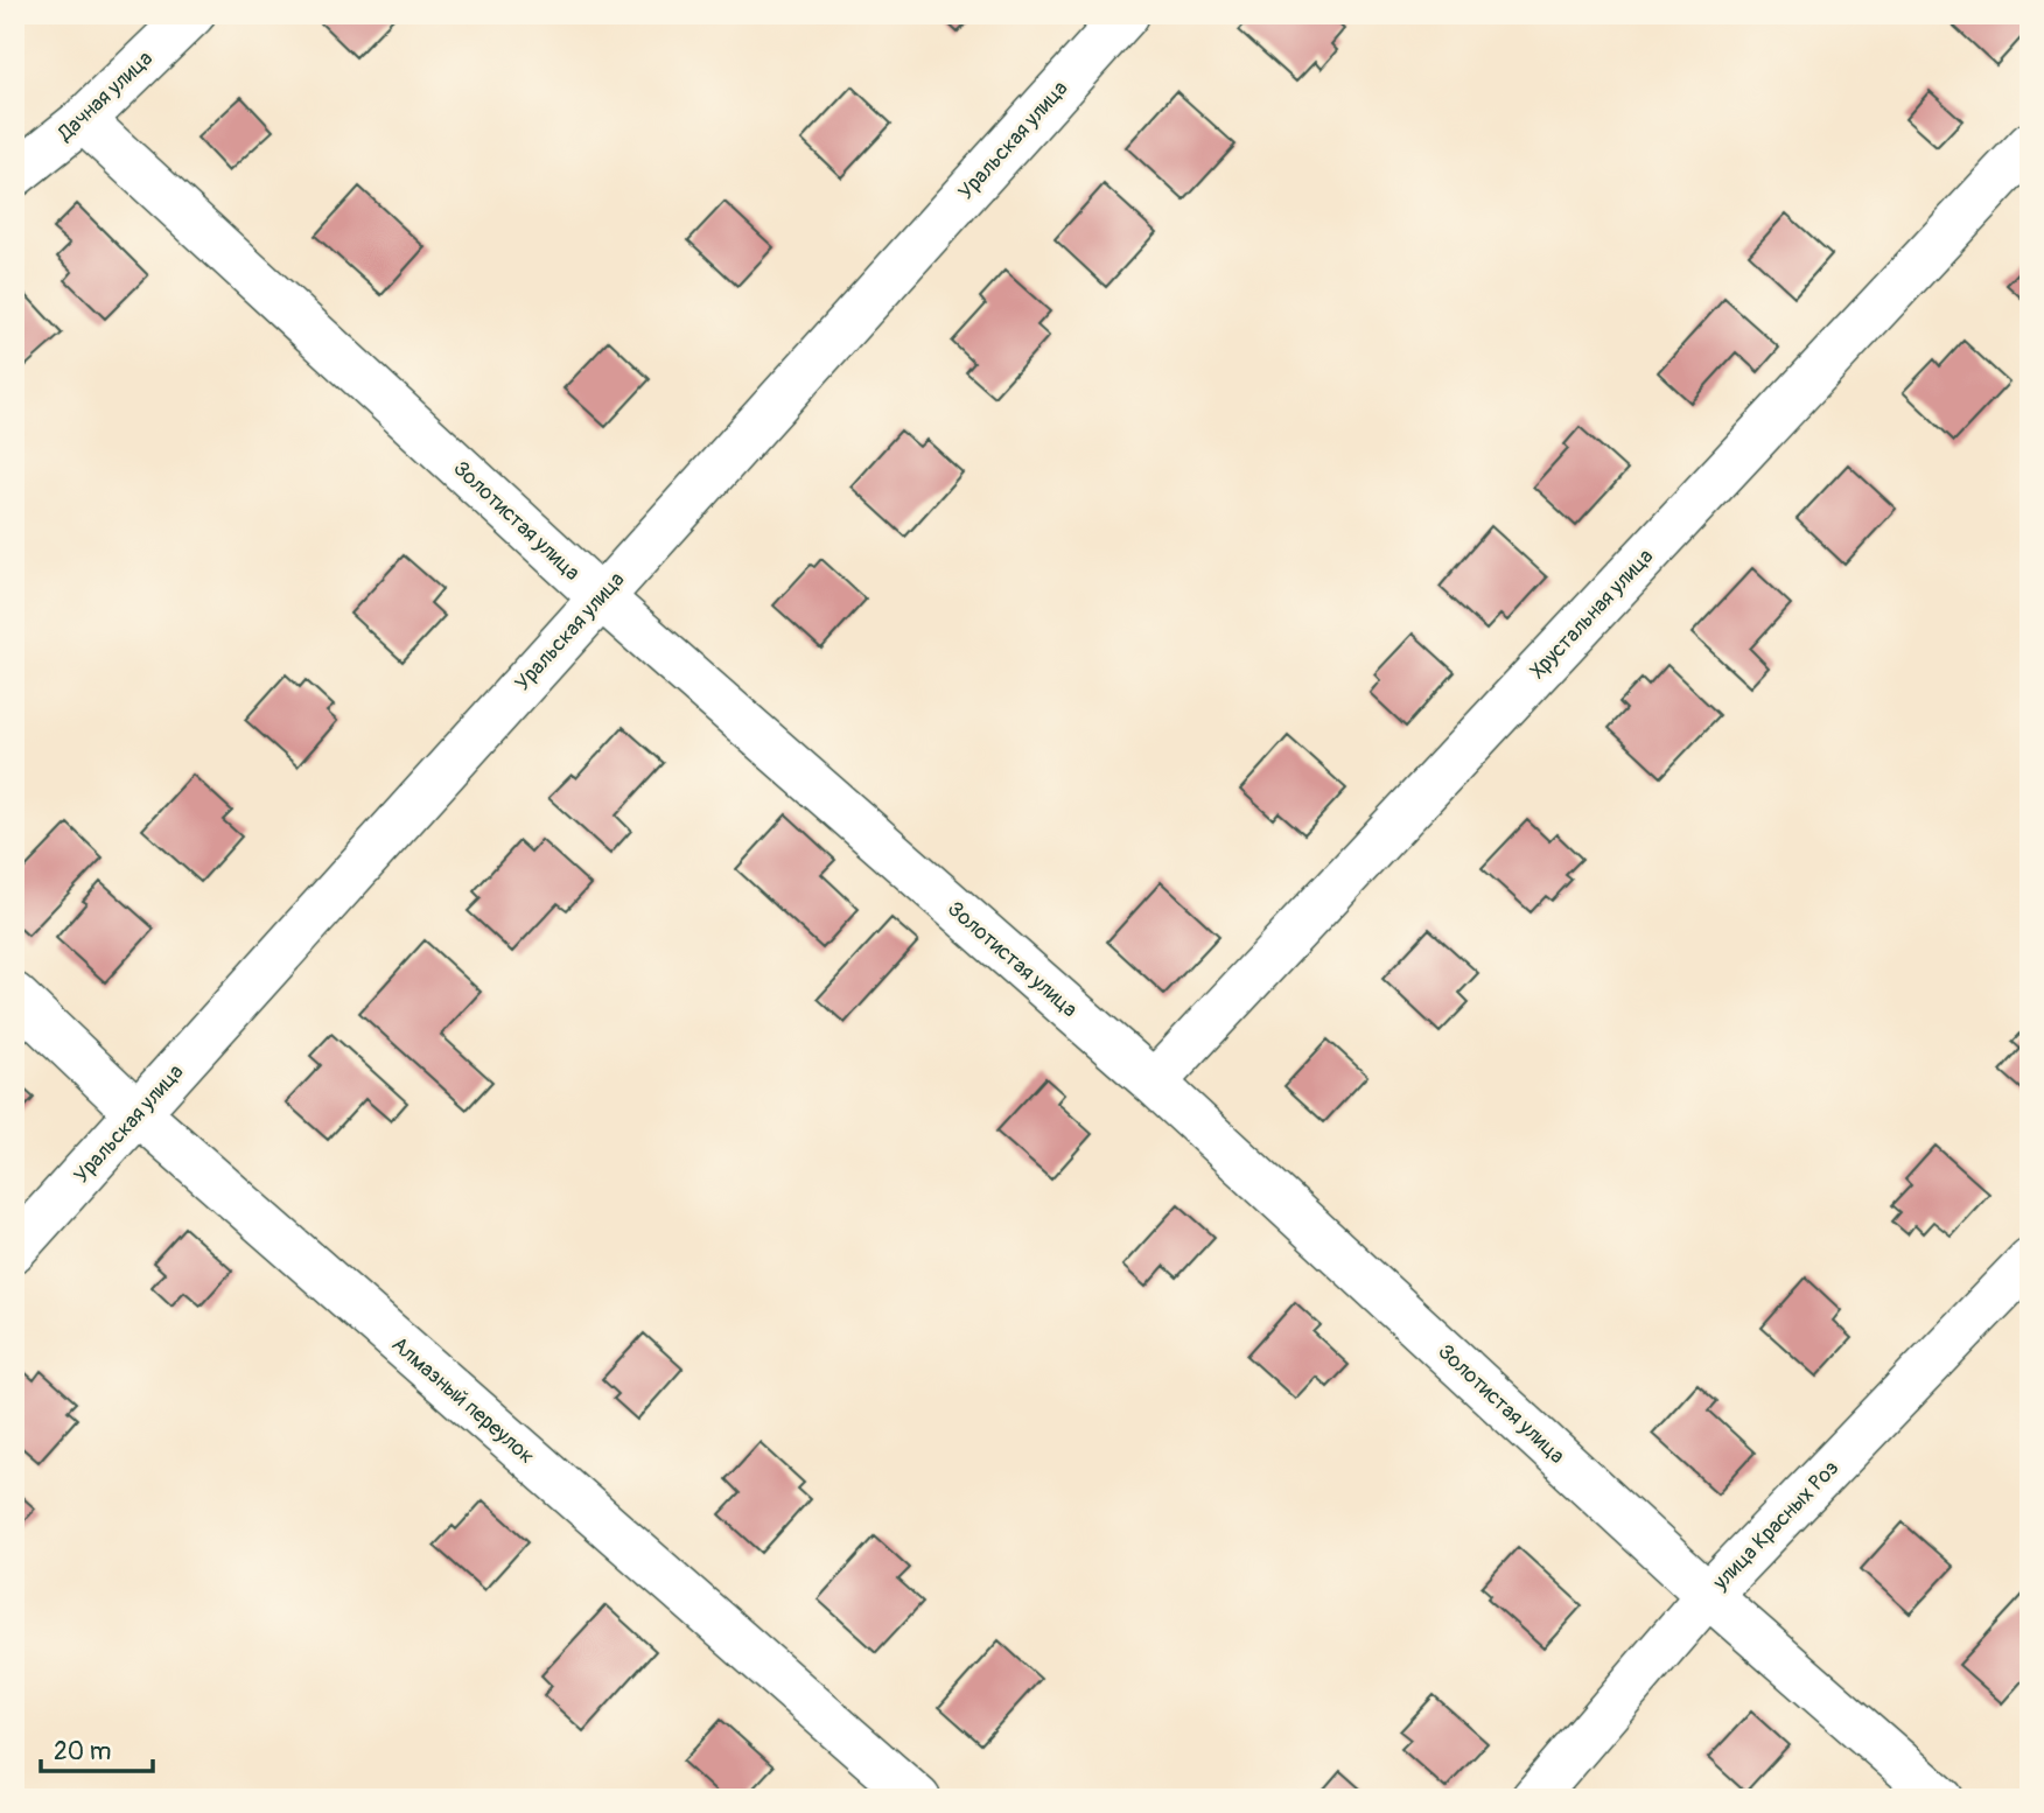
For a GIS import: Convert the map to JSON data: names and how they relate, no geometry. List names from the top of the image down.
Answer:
{
  "streets": {
    "street": [
      "Дачная улица",
      "Уральская улица",
      "Золотистая улица",
      "Хрустальная улица",
      "Алмазный переулок",
      "улица Красных Роз"
    ]
  },
  "crossings": [
    ["Дачная улица", "Золотистая улица"],
    ["Уральская улица", "Золотистая улица"],
    ["Уральская улица", "Алмазный переулок"],
    ["Золотистая улица", "Хрустальная улица"],
    ["Золотистая улица", "улица Красных Роз"]
  ],
  "scale_bar": "20 m"
}
